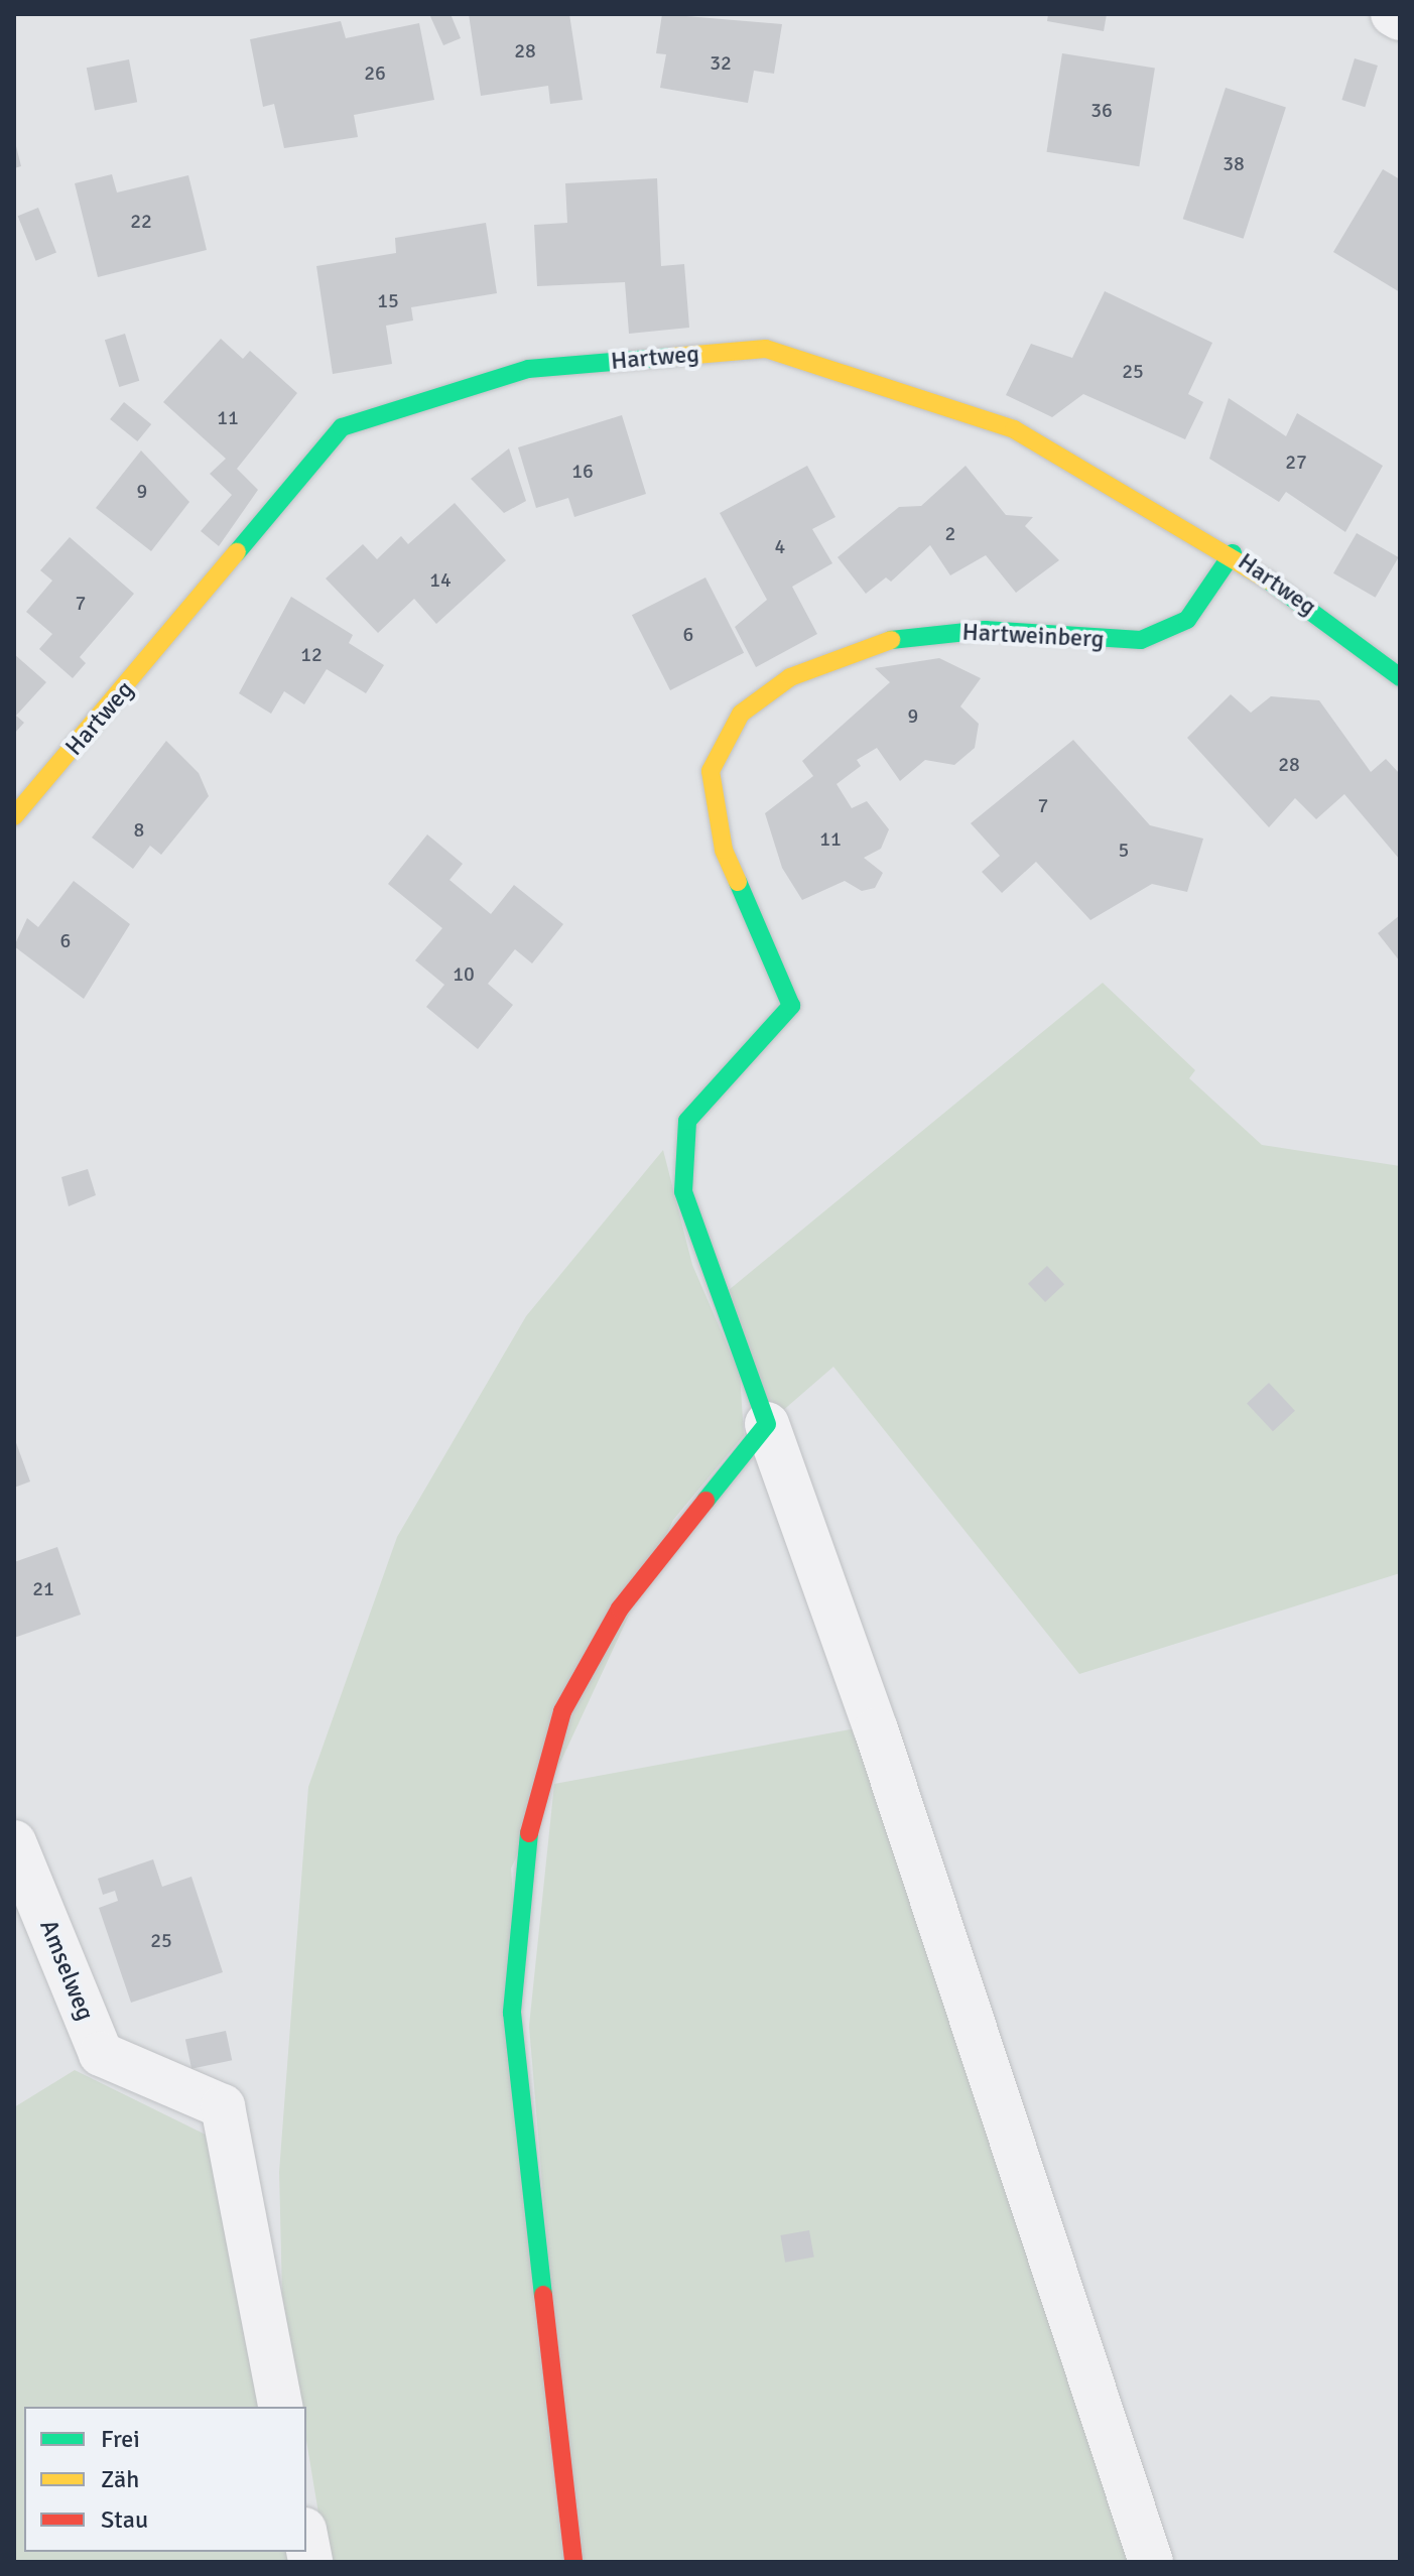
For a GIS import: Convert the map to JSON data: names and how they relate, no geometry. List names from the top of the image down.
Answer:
{
  "streets": {
    "street": ["Hartweg", "Hartweinberg", "Amselweg"]
  },
  "crossings": [
    ["Hartweg", "Hartweinberg"]
  ],
  "house_numbers": [
    "28",
    "32",
    "26",
    "36",
    "38",
    "22",
    "15",
    "25",
    "11",
    "27",
    "16",
    "9",
    "2",
    "4",
    "14",
    "7",
    "6",
    "12",
    "9",
    "28",
    "7",
    "8",
    "11",
    "5",
    "6",
    "10",
    "21",
    "25"
  ],
  "legend": ["Frei", "Zäh", "Stau"]
}
